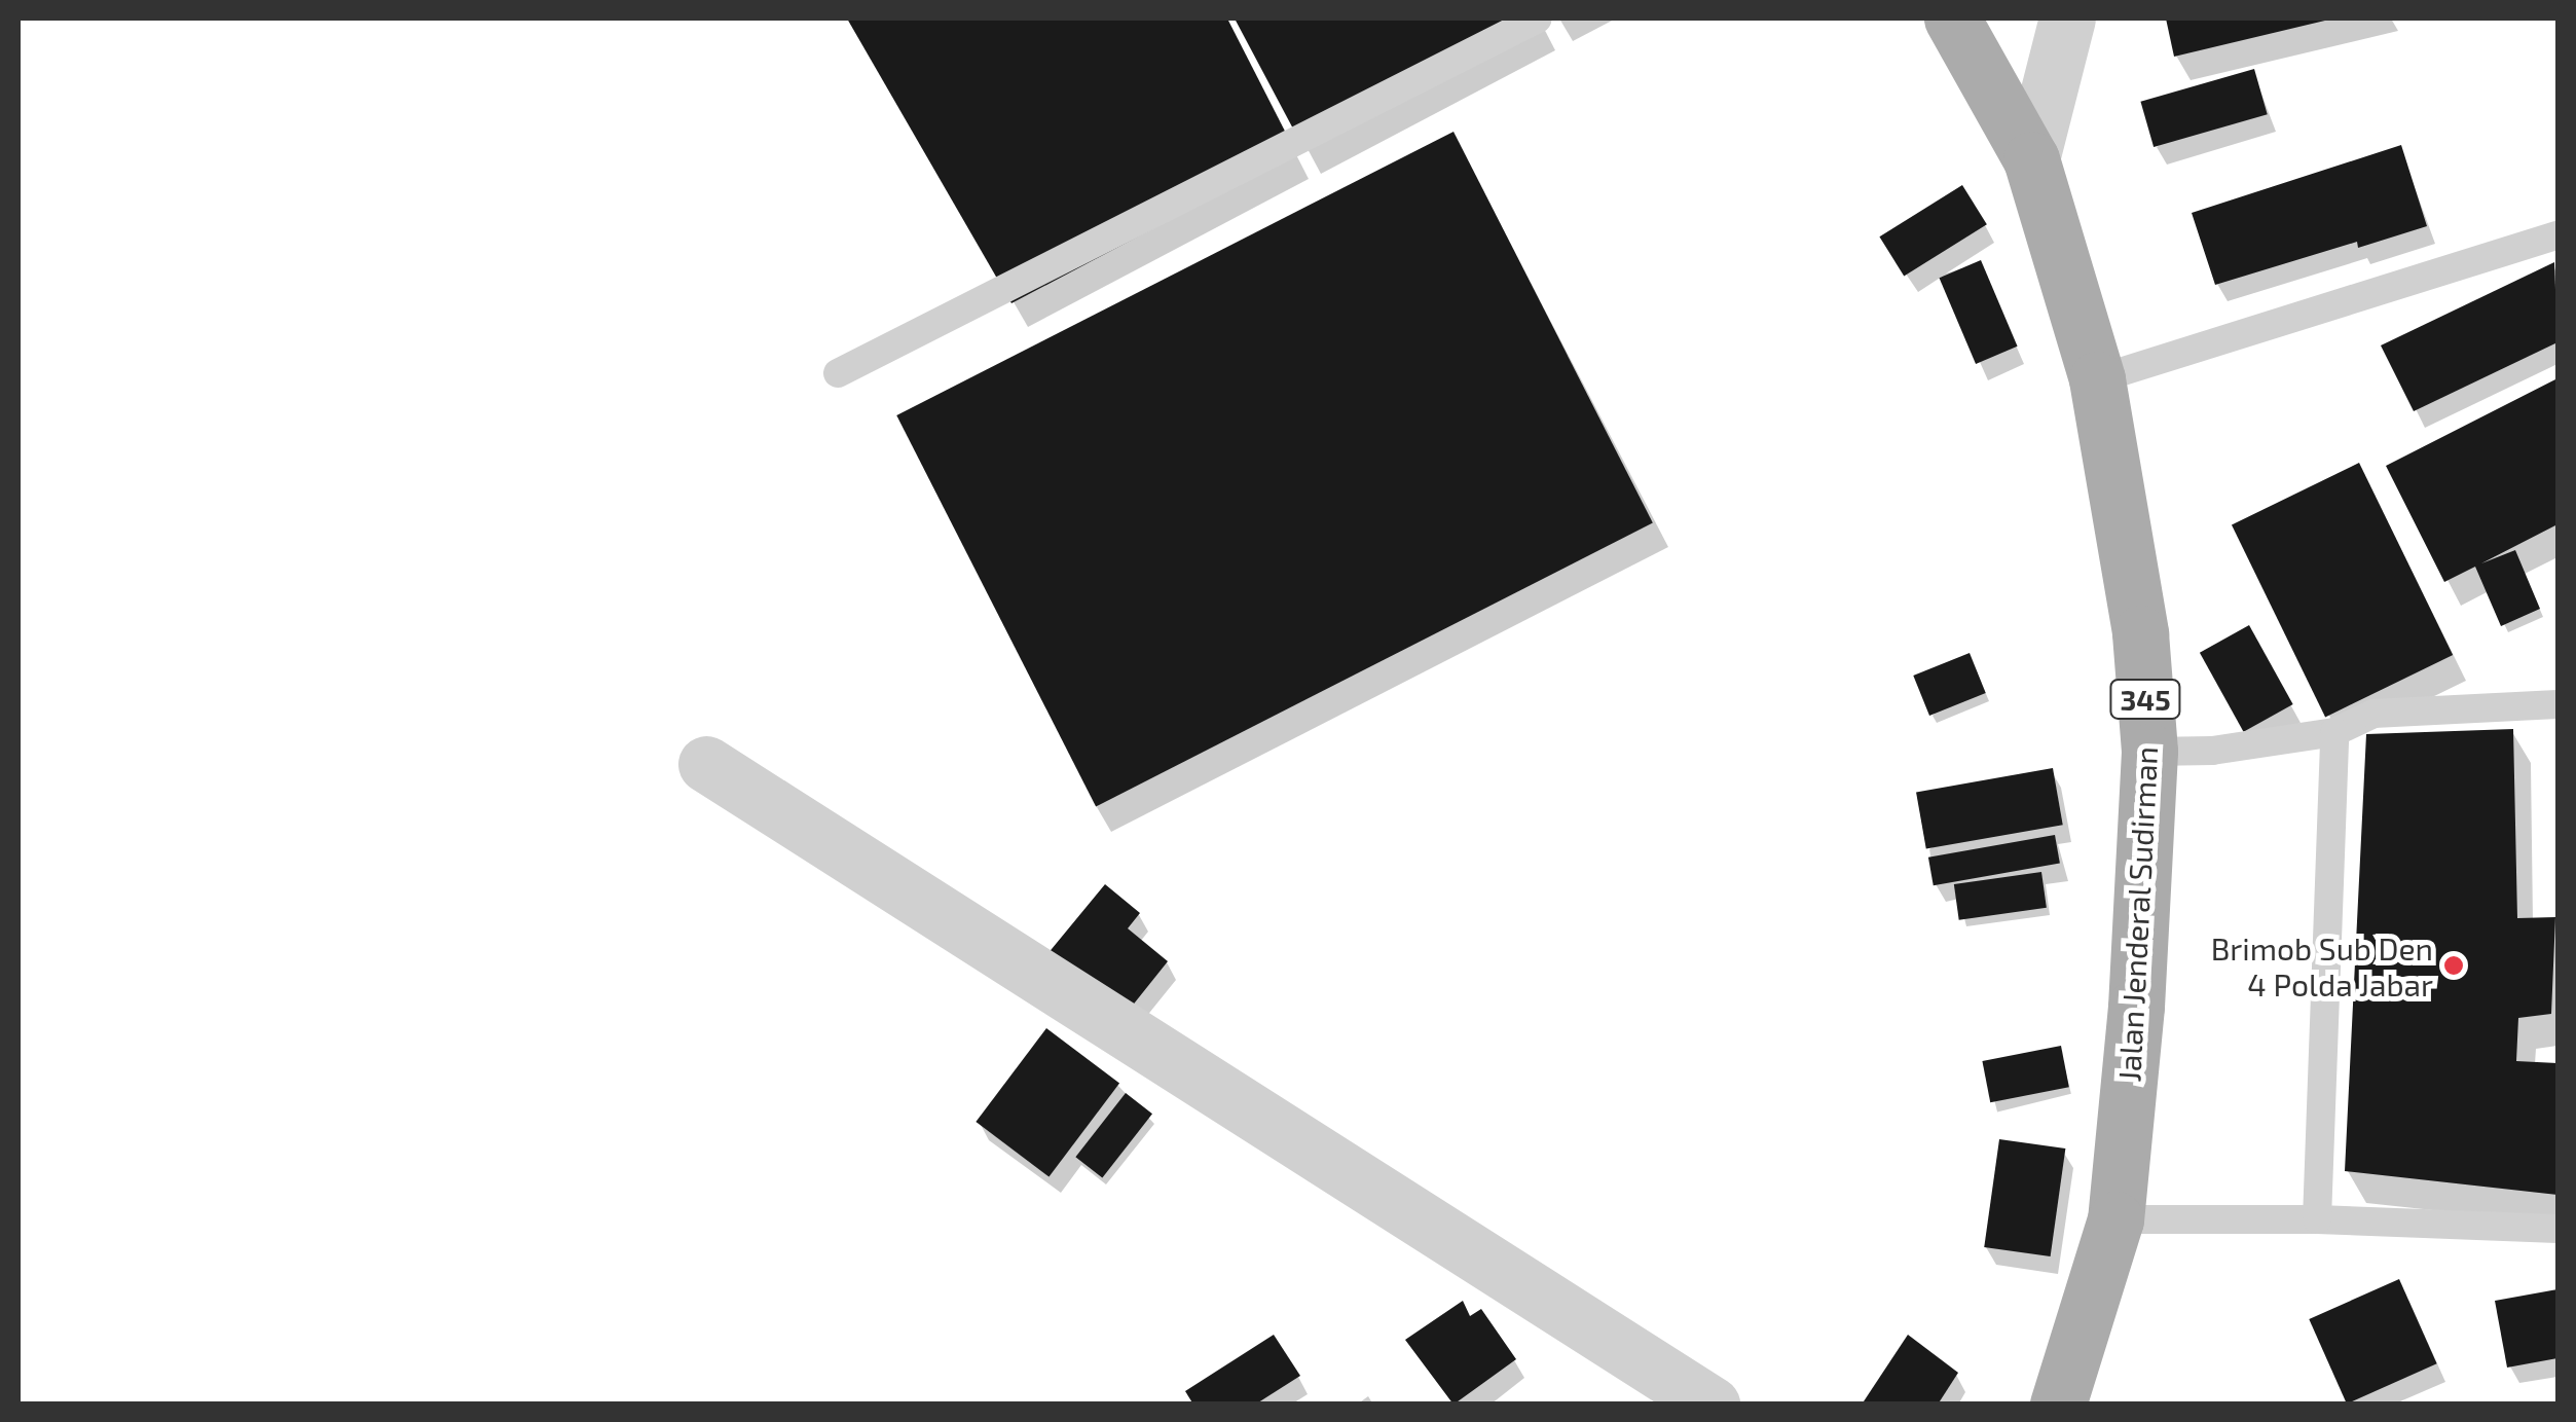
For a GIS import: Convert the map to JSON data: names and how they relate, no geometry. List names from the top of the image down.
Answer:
{
  "streets": {
    "main road": ["345", "Jalan Jenderal Sudirman"]
  },
  "places": ["Brimob Sub Den 4 Polda Jabar"]
}
